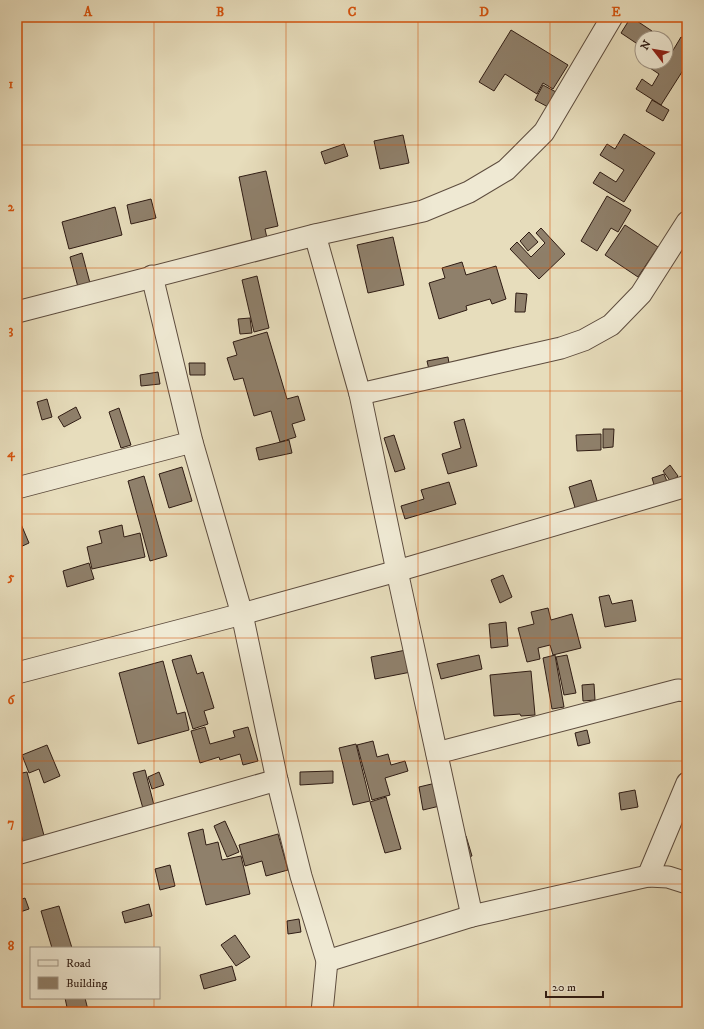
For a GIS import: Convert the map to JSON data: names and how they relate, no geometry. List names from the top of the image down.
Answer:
{
  "legend": ["Road", "Building"],
  "scale_bar": "20 m",
  "north": "top left",
  "grid": {
    "columns": [
      "A",
      "B",
      "C",
      "D",
      "E"
    ],
    "rows": [
      "1",
      "2",
      "3",
      "4",
      "5",
      "6",
      "7",
      "8"
    ]
  }
}
